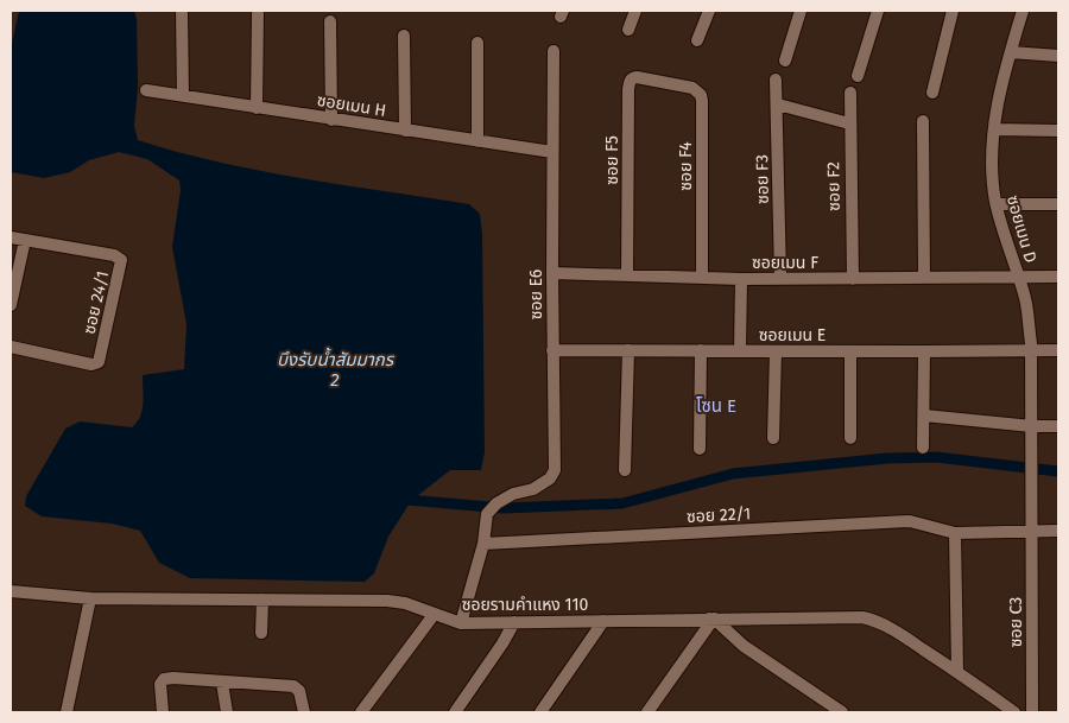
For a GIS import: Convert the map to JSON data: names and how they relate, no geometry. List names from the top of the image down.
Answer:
{
  "streets": {
    "street": [
      "ซอยเมน H",
      "ซอย F5",
      "ซอย F4",
      "ซอย F3",
      "ซอย F2",
      "ซอยเมน D",
      "ซอยเมน F",
      "ซอย E6",
      "ซอย 24/1",
      "ซอยเมน E",
      "ซอย 22/1",
      "ซอยรามคำแหง 110",
      "ซอย C3"
    ]
  },
  "crossings": [
    ["ซอยเมน H", "ซอย E6"],
    ["ซอย F5", "ซอย F4"],
    ["ซอย F5", "ซอยเมน F"],
    ["ซอย F4", "ซอยเมน F"],
    ["ซอย F3", "ซอยเมน F"],
    ["ซอย F2", "ซอยเมน F"],
    ["ซอยเมน D", "ซอยเมน F"],
    ["ซอยเมน D", "ซอยเมน E"],
    ["ซอยเมน D", "ซอย C3"],
    ["ซอยเมน F", "ซอย E6"],
    ["ซอย E6", "ซอยเมน E"],
    ["ซอย E6", "ซอย 22/1"],
    ["ซอย 22/1", "ซอย C3"]
  ],
  "districts": ["โซน E"],
  "water": ["บึงรับน้ำสัมมากร 2"]
}
